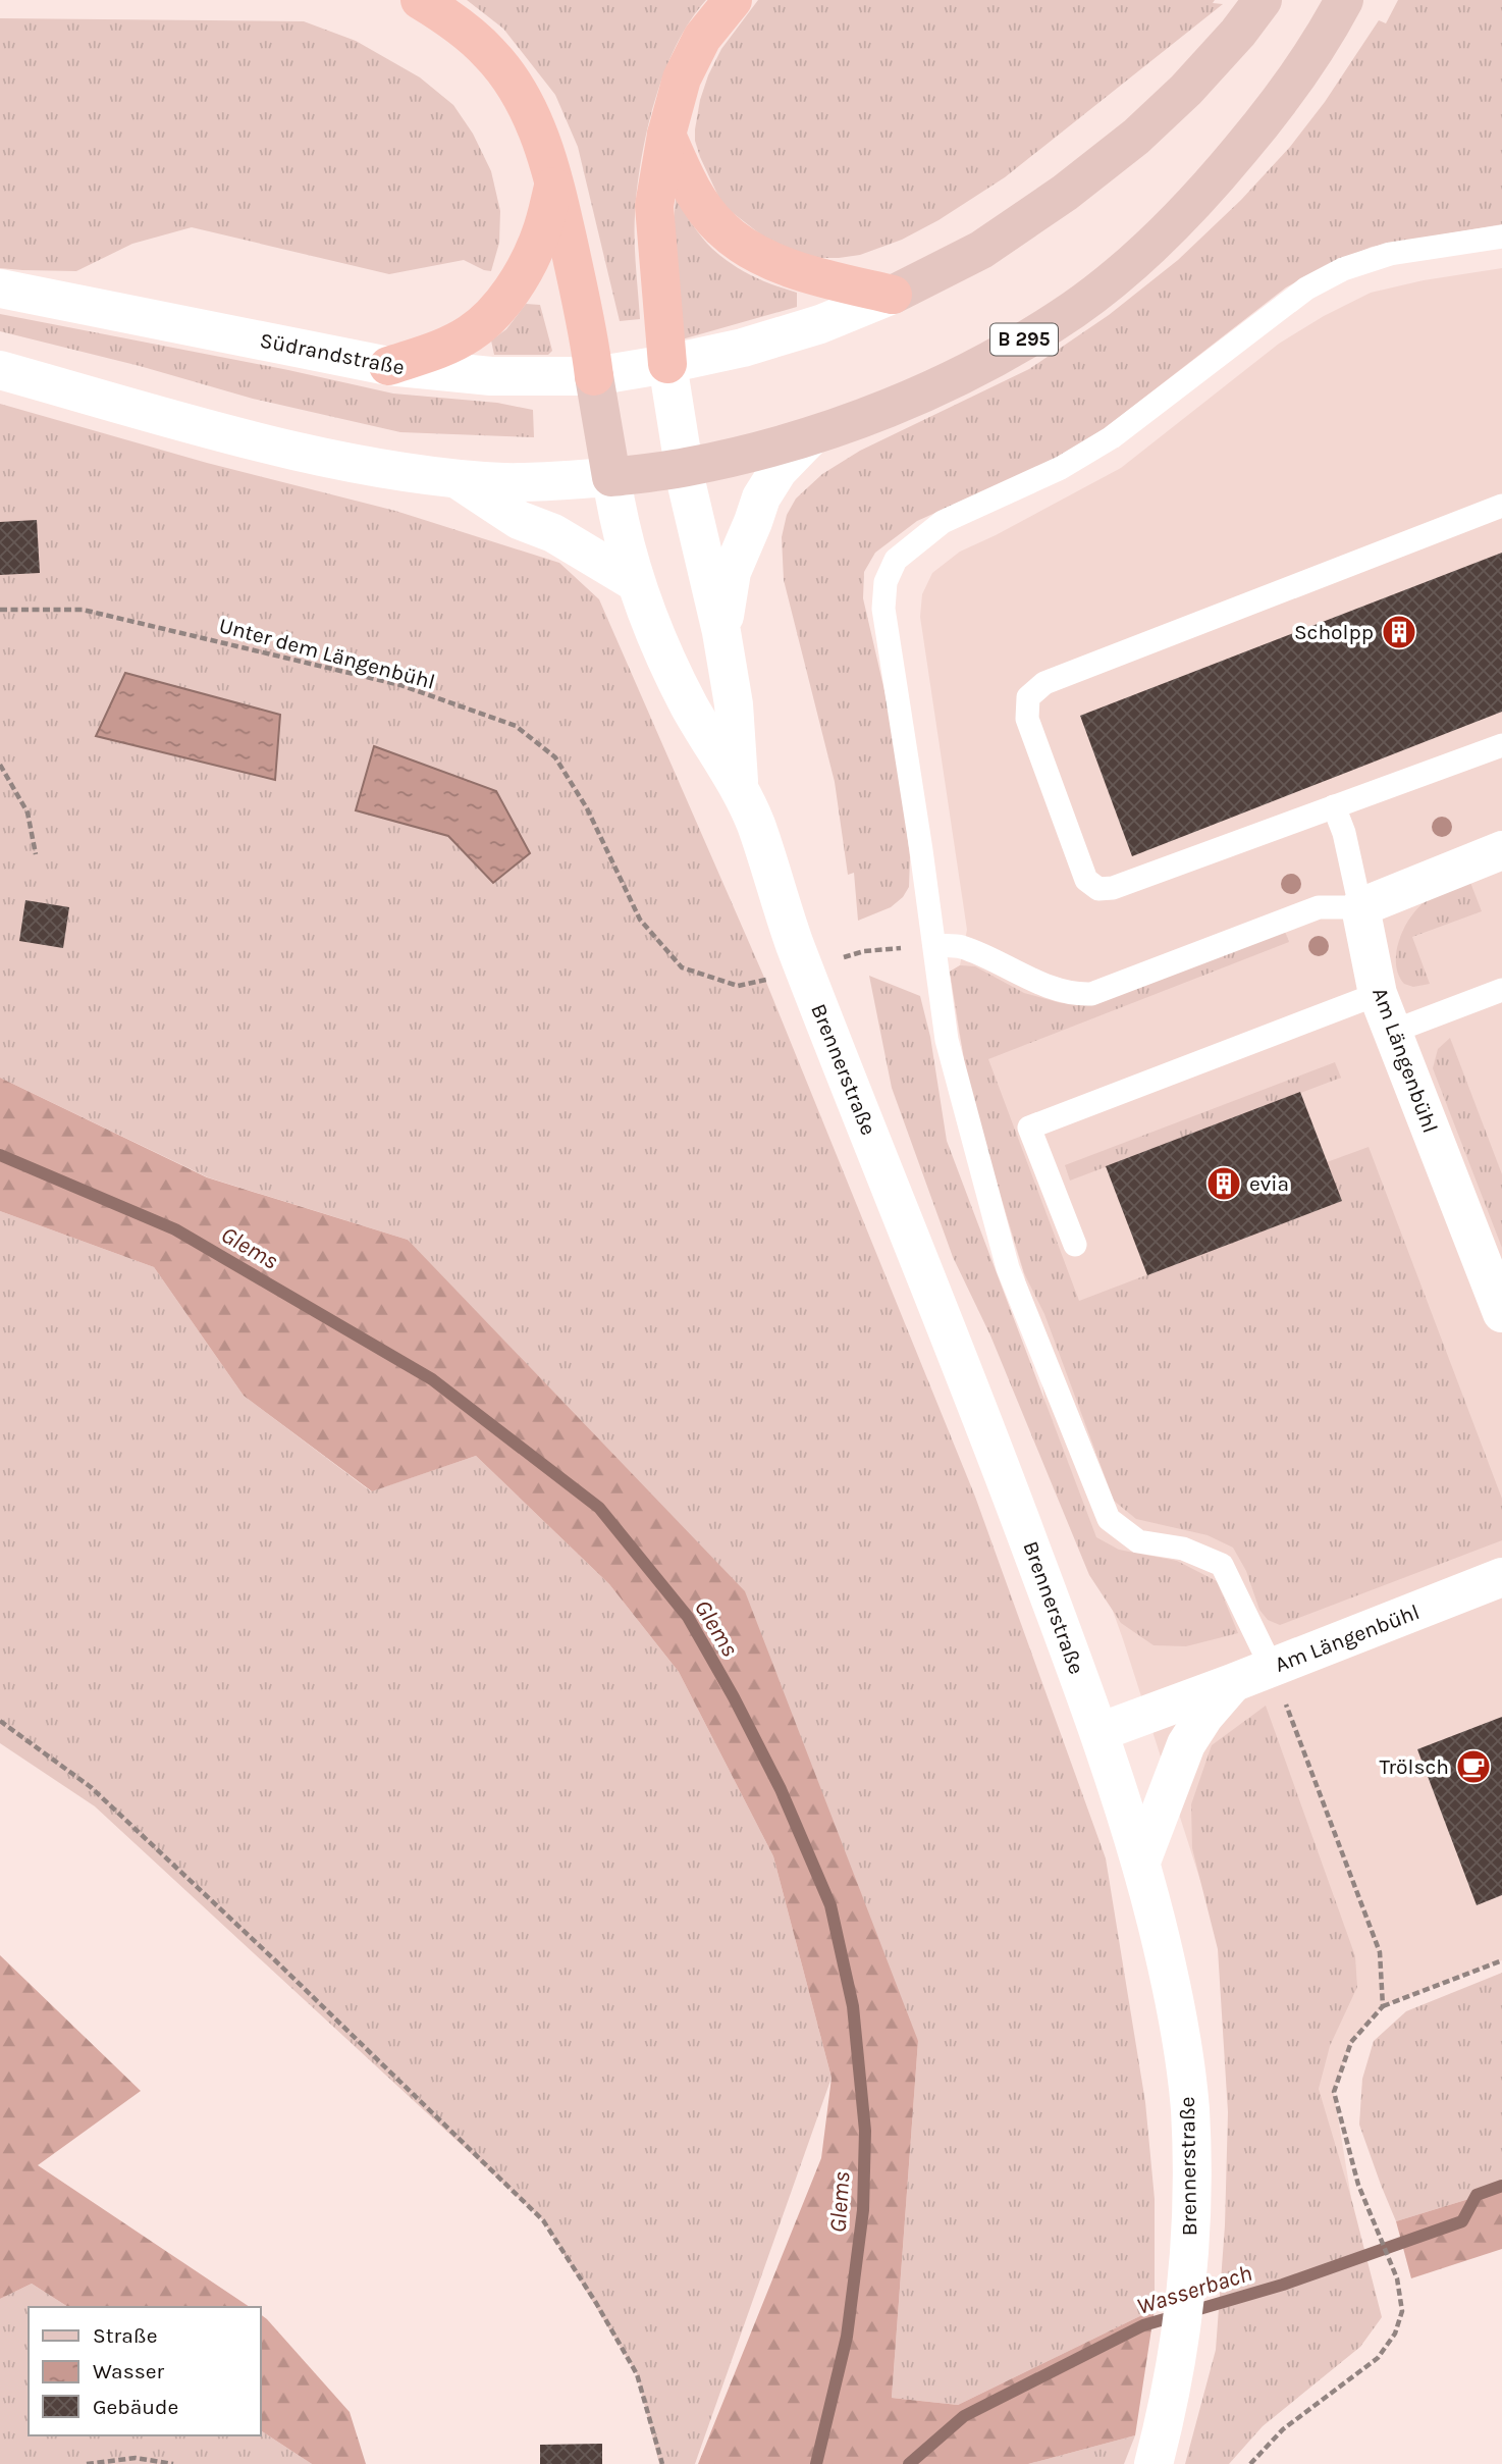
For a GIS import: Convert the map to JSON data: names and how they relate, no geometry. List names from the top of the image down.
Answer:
{
  "streets": {
    "main road": [
      "B 295",
      "Südrandstraße",
      "Am Längenbühl",
      "Brennerstraße"
    ],
    "path": ["Unter dem Längenbühl"]
  },
  "crossings": [
    ["B 295", "Brennerstraße"],
    ["Südrandstraße", "Brennerstraße"],
    ["Am Längenbühl", "Brennerstraße"]
  ],
  "water": ["Glems", "Wasserbach"],
  "places": {
    "building": ["Scholpp", "evia"],
    "cafe": ["Trölsch"]
  },
  "legend": ["Straße", "Wasser", "Gebäude"]
}
